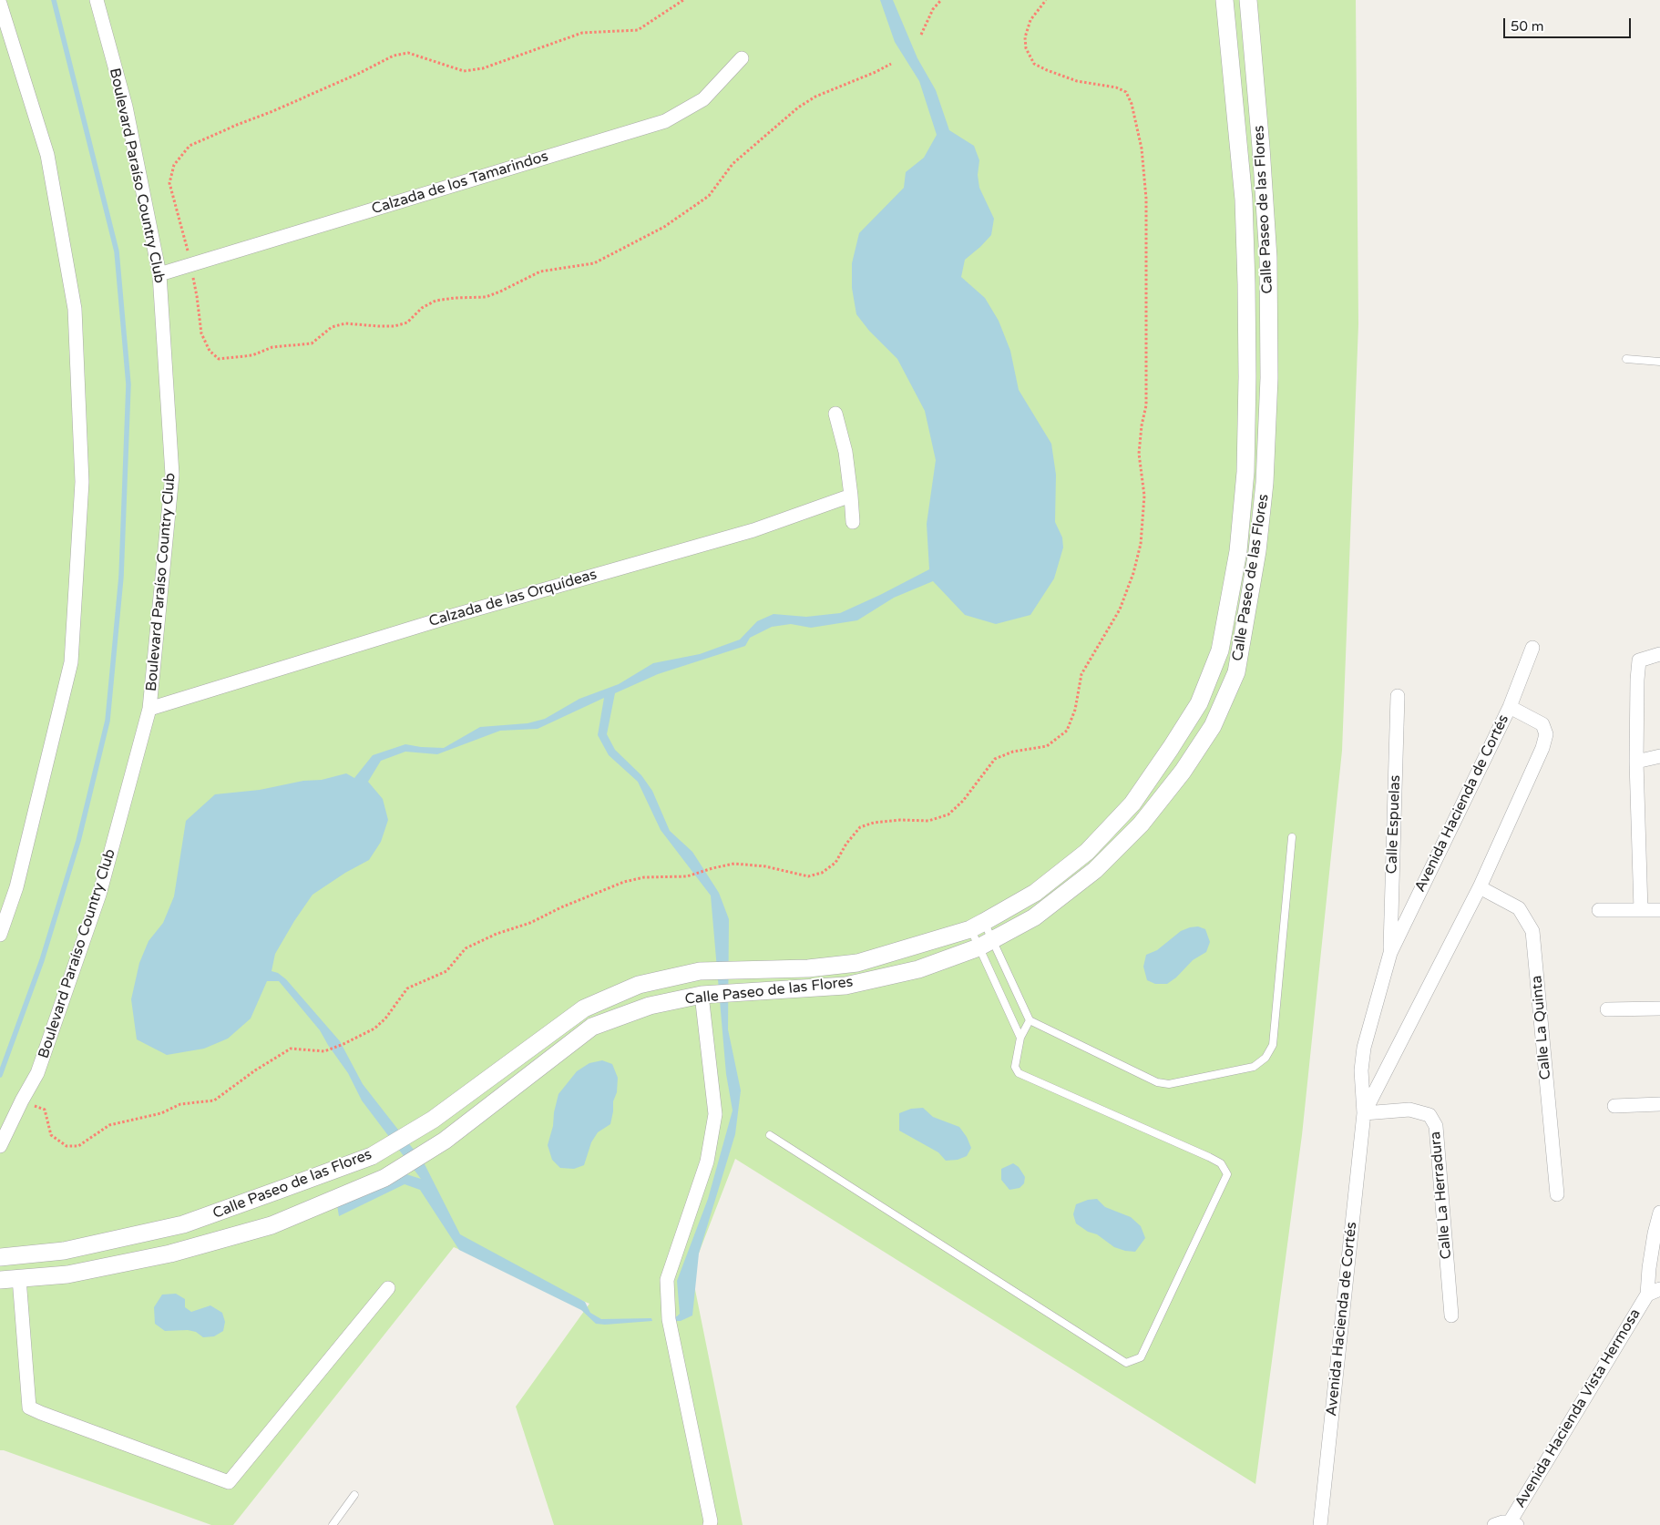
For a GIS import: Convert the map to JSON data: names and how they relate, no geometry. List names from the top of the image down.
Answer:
{
  "streets": {
    "street": [
      "Boulevard Paraíso Country Club",
      "Calzada de los Tamarindos",
      "Calle Paseo de las Flores",
      "Calzada de las Orquídeas",
      "Avenida Hacienda de Cortés",
      "Calle Espuelas",
      "Calle La Quinta",
      "Calle La Herradura",
      "Avenida Hacienda Vista Hermosa"
    ]
  },
  "crossings": [
    ["Boulevard Paraíso Country Club", "Calzada de los Tamarindos"],
    ["Boulevard Paraíso Country Club", "Calzada de las Orquídeas"],
    ["Avenida Hacienda de Cortés", "Calle Espuelas"],
    ["Avenida Hacienda de Cortés", "Calle La Quinta"],
    ["Avenida Hacienda de Cortés", "Calle La Herradura"]
  ],
  "scale_bar": "50 m"
}
